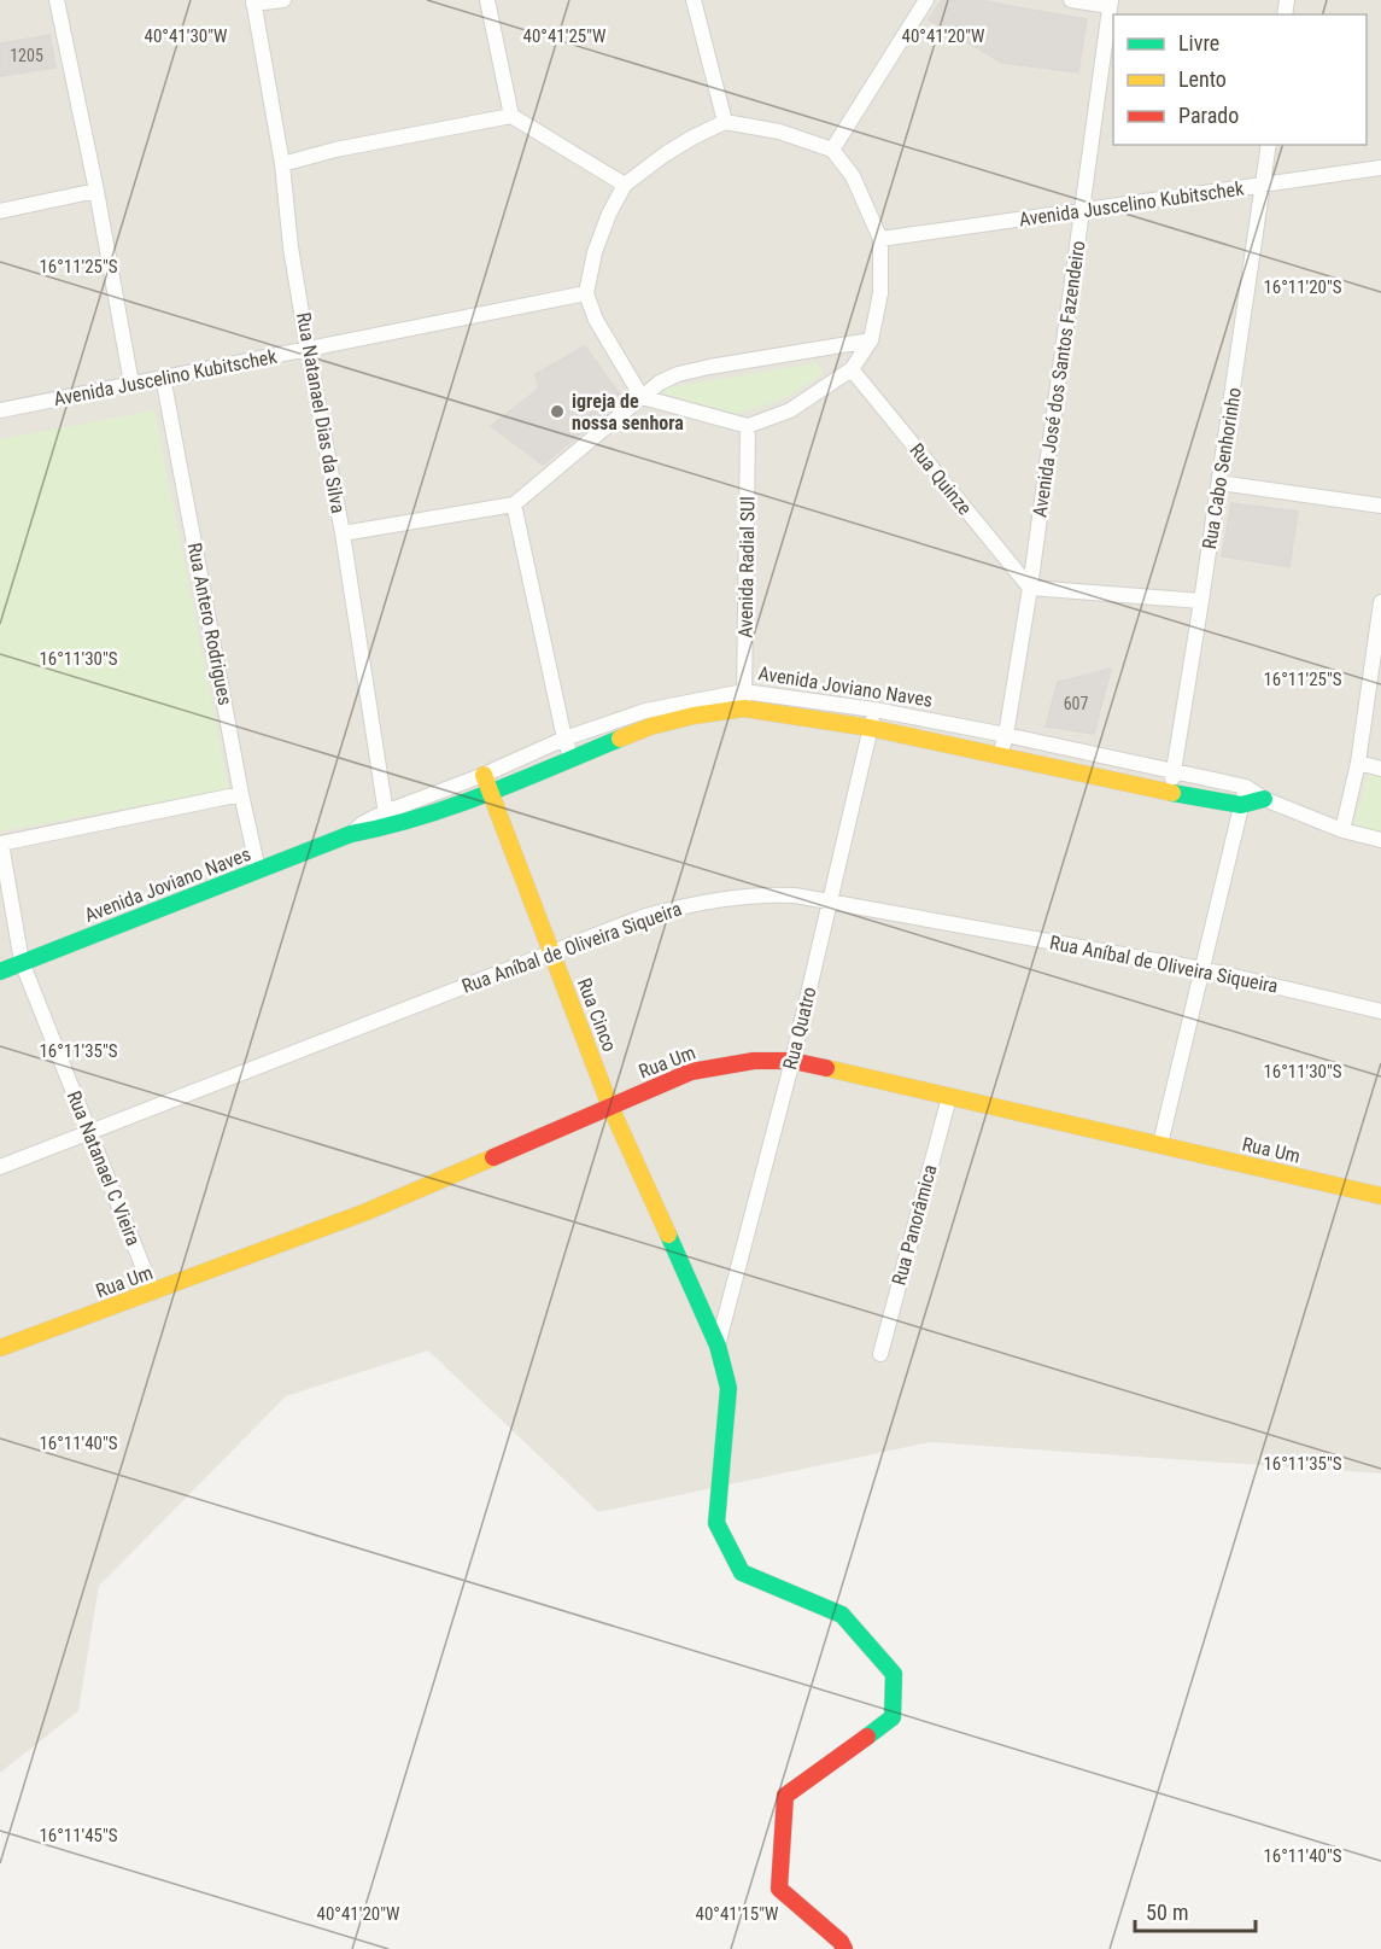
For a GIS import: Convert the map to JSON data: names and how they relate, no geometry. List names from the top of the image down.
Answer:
{
  "streets": {
    "street": [
      "Avenida Juscelino Kubitschek",
      "Avenida José dos Santos Fazendeiro",
      "Rua Natanael Dias da Silva",
      "Rua Cabo Senhorinho",
      "Rua Quinze",
      "Avenida Radial SUl",
      "Rua Antero Rodrigues",
      "Avenida Joviano Naves",
      "Rua Aníbal de Oliveira Siqueira",
      "Rua Cinco",
      "Rua Quatro",
      "Rua Um",
      "Rua Natanael C Vieira",
      "Rua Panorâmica"
    ]
  },
  "crossings": [
    ["Avenida Juscelino Kubitschek", "Avenida José dos Santos Fazendeiro"],
    ["Avenida Juscelino Kubitschek", "Rua Natanael Dias da Silva"],
    ["Avenida Juscelino Kubitschek", "Rua Cabo Senhorinho"],
    ["Avenida Juscelino Kubitschek", "Rua Antero Rodrigues"],
    ["Avenida José dos Santos Fazendeiro", "Rua Quinze"],
    ["Avenida José dos Santos Fazendeiro", "Avenida Joviano Naves"],
    ["Rua Natanael Dias da Silva", "Avenida Joviano Naves"],
    ["Rua Cabo Senhorinho", "Avenida Joviano Naves"],
    ["Avenida Radial SUl", "Avenida Joviano Naves"],
    ["Rua Antero Rodrigues", "Avenida Joviano Naves"],
    ["Avenida Joviano Naves", "Rua Cinco"],
    ["Avenida Joviano Naves", "Rua Quatro"],
    ["Avenida Joviano Naves", "Rua Natanael C Vieira"],
    ["Rua Aníbal de Oliveira Siqueira", "Rua Cinco"],
    ["Rua Aníbal de Oliveira Siqueira", "Rua Quatro"],
    ["Rua Aníbal de Oliveira Siqueira", "Rua Natanael C Vieira"],
    ["Rua Cinco", "Rua Quatro"],
    ["Rua Cinco", "Rua Um"],
    ["Rua Quatro", "Rua Um"],
    ["Rua Um", "Rua Natanael C Vieira"],
    ["Rua Um", "Rua Panorâmica"]
  ],
  "places": ["igreja de nossa senhora"],
  "house_numbers": ["1205", "607"],
  "legend": ["Livre", "Lento", "Parado"],
  "scale_bar": "50 m",
  "coordinates": [
    "40°41'30\"W",
    "40°41'25\"W",
    "40°41'20\"W",
    "16°11'25\"S",
    "16°11'20\"S",
    "16°11'30\"S",
    "16°11'35\"S",
    "16°11'40\"S",
    "16°11'45\"S",
    "40°41'15\"W"
  ]
}
